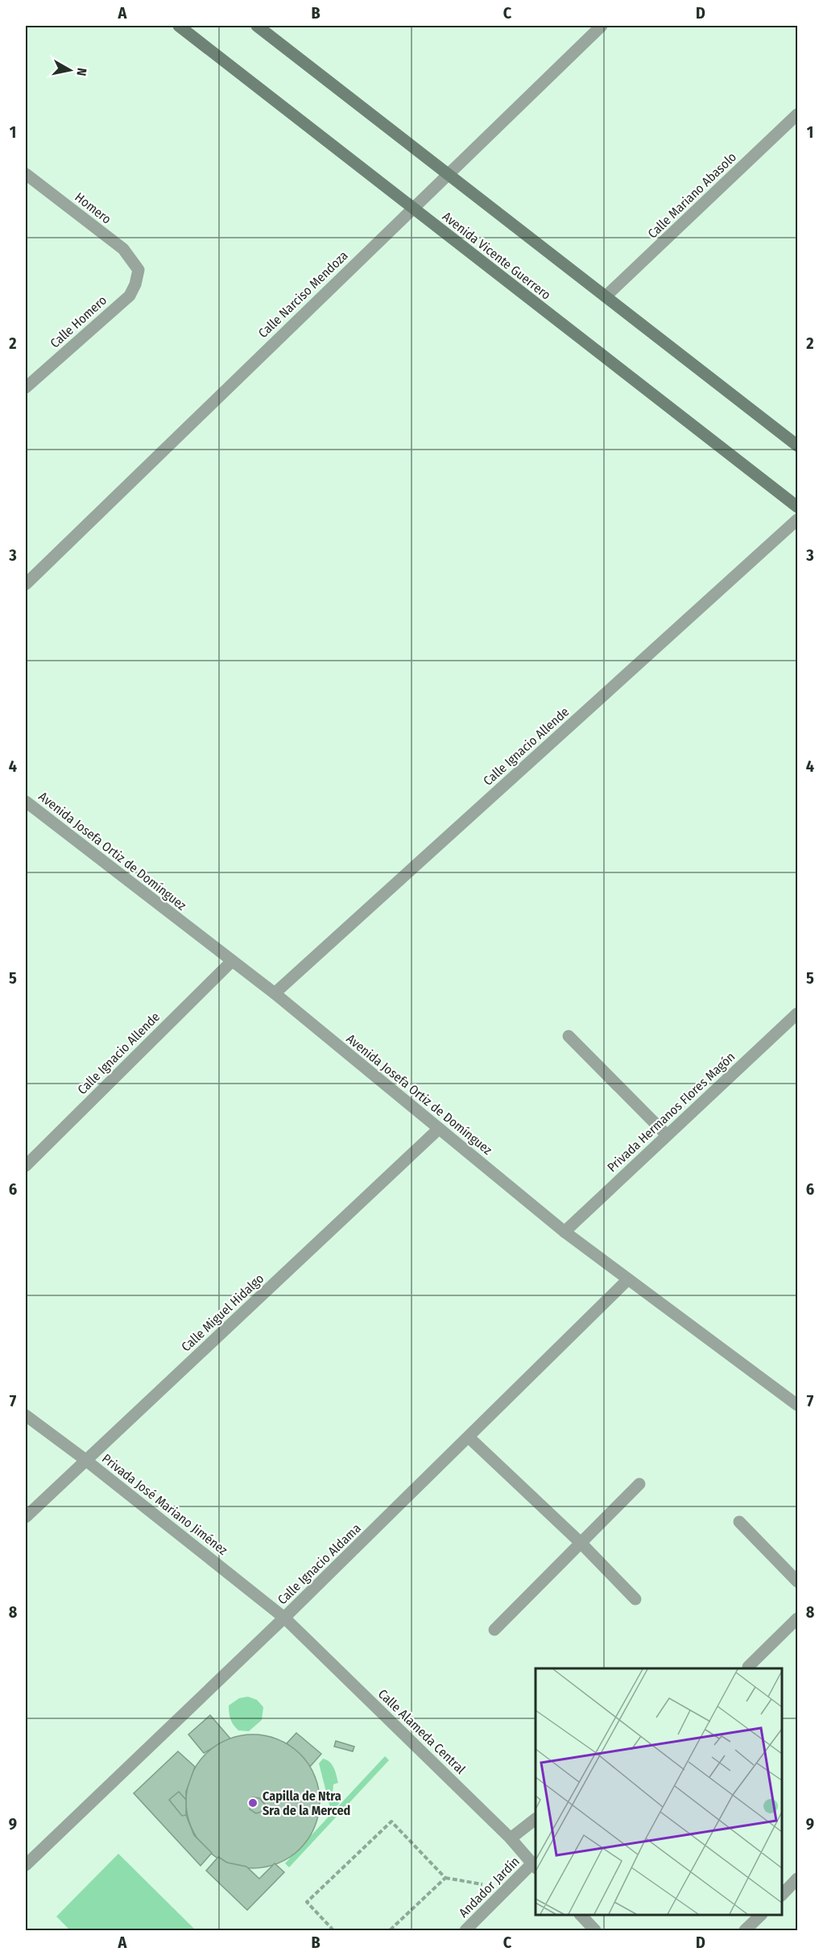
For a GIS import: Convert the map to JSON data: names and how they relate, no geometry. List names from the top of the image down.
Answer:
{
  "streets": {
    "main road": ["Avenida Vicente Guerrero"],
    "street": [
      "Calle Mariano Abasolo",
      "Homero",
      "Calle Narciso Mendoza",
      "Calle Homero",
      "Calle Ignacio Allende",
      "Avenida Josefa Ortiz de Domínguez",
      "Privada Hermanos Flores Magón",
      "Calle Miguel Hidalgo",
      "Privada José Mariano Jiménez",
      "Calle Ignacio Aldama",
      "Calle Alameda Central",
      "Andador Jardín"
    ]
  },
  "crossings": [
    ["Homero", "Calle Homero"],
    ["Avenida Vicente Guerrero", "Calle Narciso Mendoza"],
    ["Calle Ignacio Allende", "Avenida Josefa Ortiz de Domínguez"],
    ["Avenida Josefa Ortiz de Domínguez", "Privada Hermanos Flores Magón"],
    ["Avenida Josefa Ortiz de Domínguez", "Calle Miguel Hidalgo"],
    ["Avenida Josefa Ortiz de Domínguez", "Calle Ignacio Aldama"],
    ["Calle Miguel Hidalgo", "Privada José Mariano Jiménez"],
    ["Privada José Mariano Jiménez", "Calle Ignacio Aldama"],
    ["Privada José Mariano Jiménez", "Calle Alameda Central"],
    ["Calle Ignacio Aldama", "Calle Alameda Central"],
    ["Calle Alameda Central", "Andador Jardín"]
  ],
  "places": ["Capilla de Ntra Sra de la Merced"],
  "north": "right",
  "grid": {
    "columns": [
      "A",
      "B",
      "C",
      "D"
    ],
    "rows": [
      "1",
      "2",
      "3",
      "4",
      "5",
      "6",
      "7",
      "8",
      "9"
    ]
  }
}
